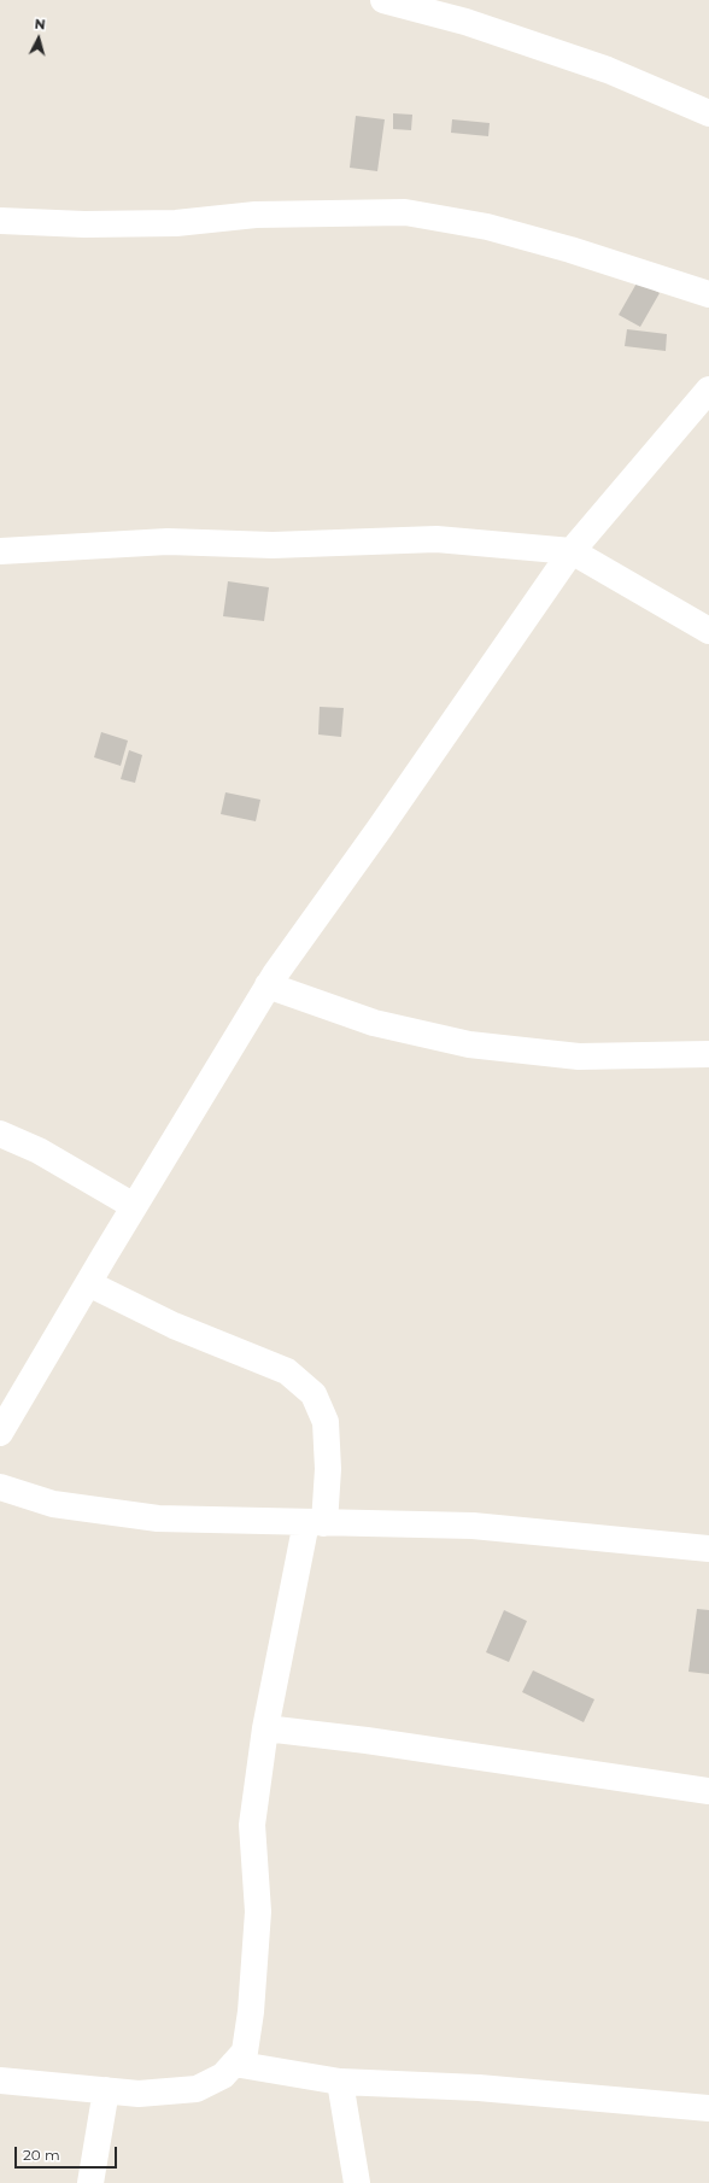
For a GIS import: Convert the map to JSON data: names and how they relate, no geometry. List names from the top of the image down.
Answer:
{
  "scale_bar": "20 m",
  "north": "top"
}
